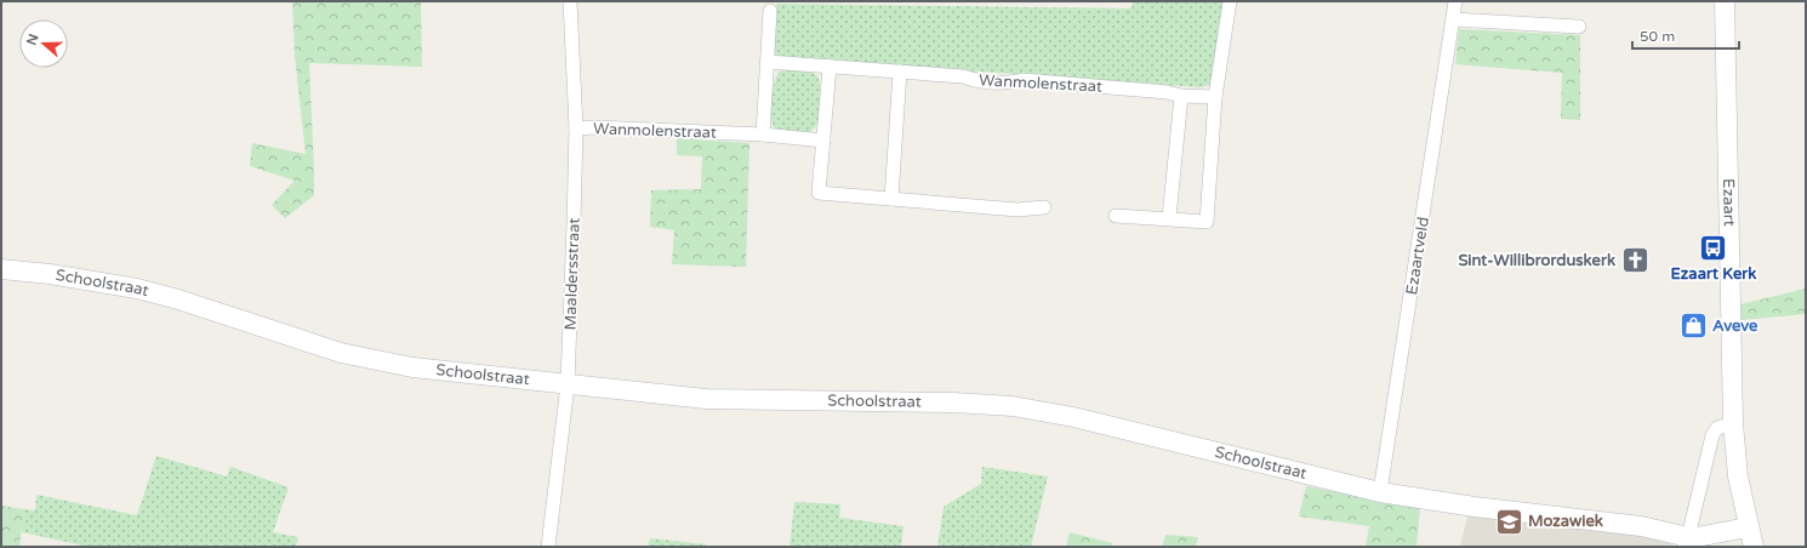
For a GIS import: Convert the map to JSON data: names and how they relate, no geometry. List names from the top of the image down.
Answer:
{
  "streets": {
    "street": [
      "Wanmolenstraat",
      "Ezaart",
      "Ezaartveld",
      "Maaldersstraat",
      "Schoolstraat"
    ]
  },
  "crossings": [
    ["Wanmolenstraat", "Maaldersstraat"],
    ["Ezaart", "Schoolstraat"],
    ["Ezaartveld", "Schoolstraat"],
    ["Maaldersstraat", "Schoolstraat"]
  ],
  "places": {
    "bus stop": ["Ezaart Kerk"],
    "church": ["Sint-Willibrorduskerk"],
    "shop": ["Aveve"],
    "school or university": ["Mozawiek"]
  },
  "scale_bar": "50 m",
  "north": "left"
}
